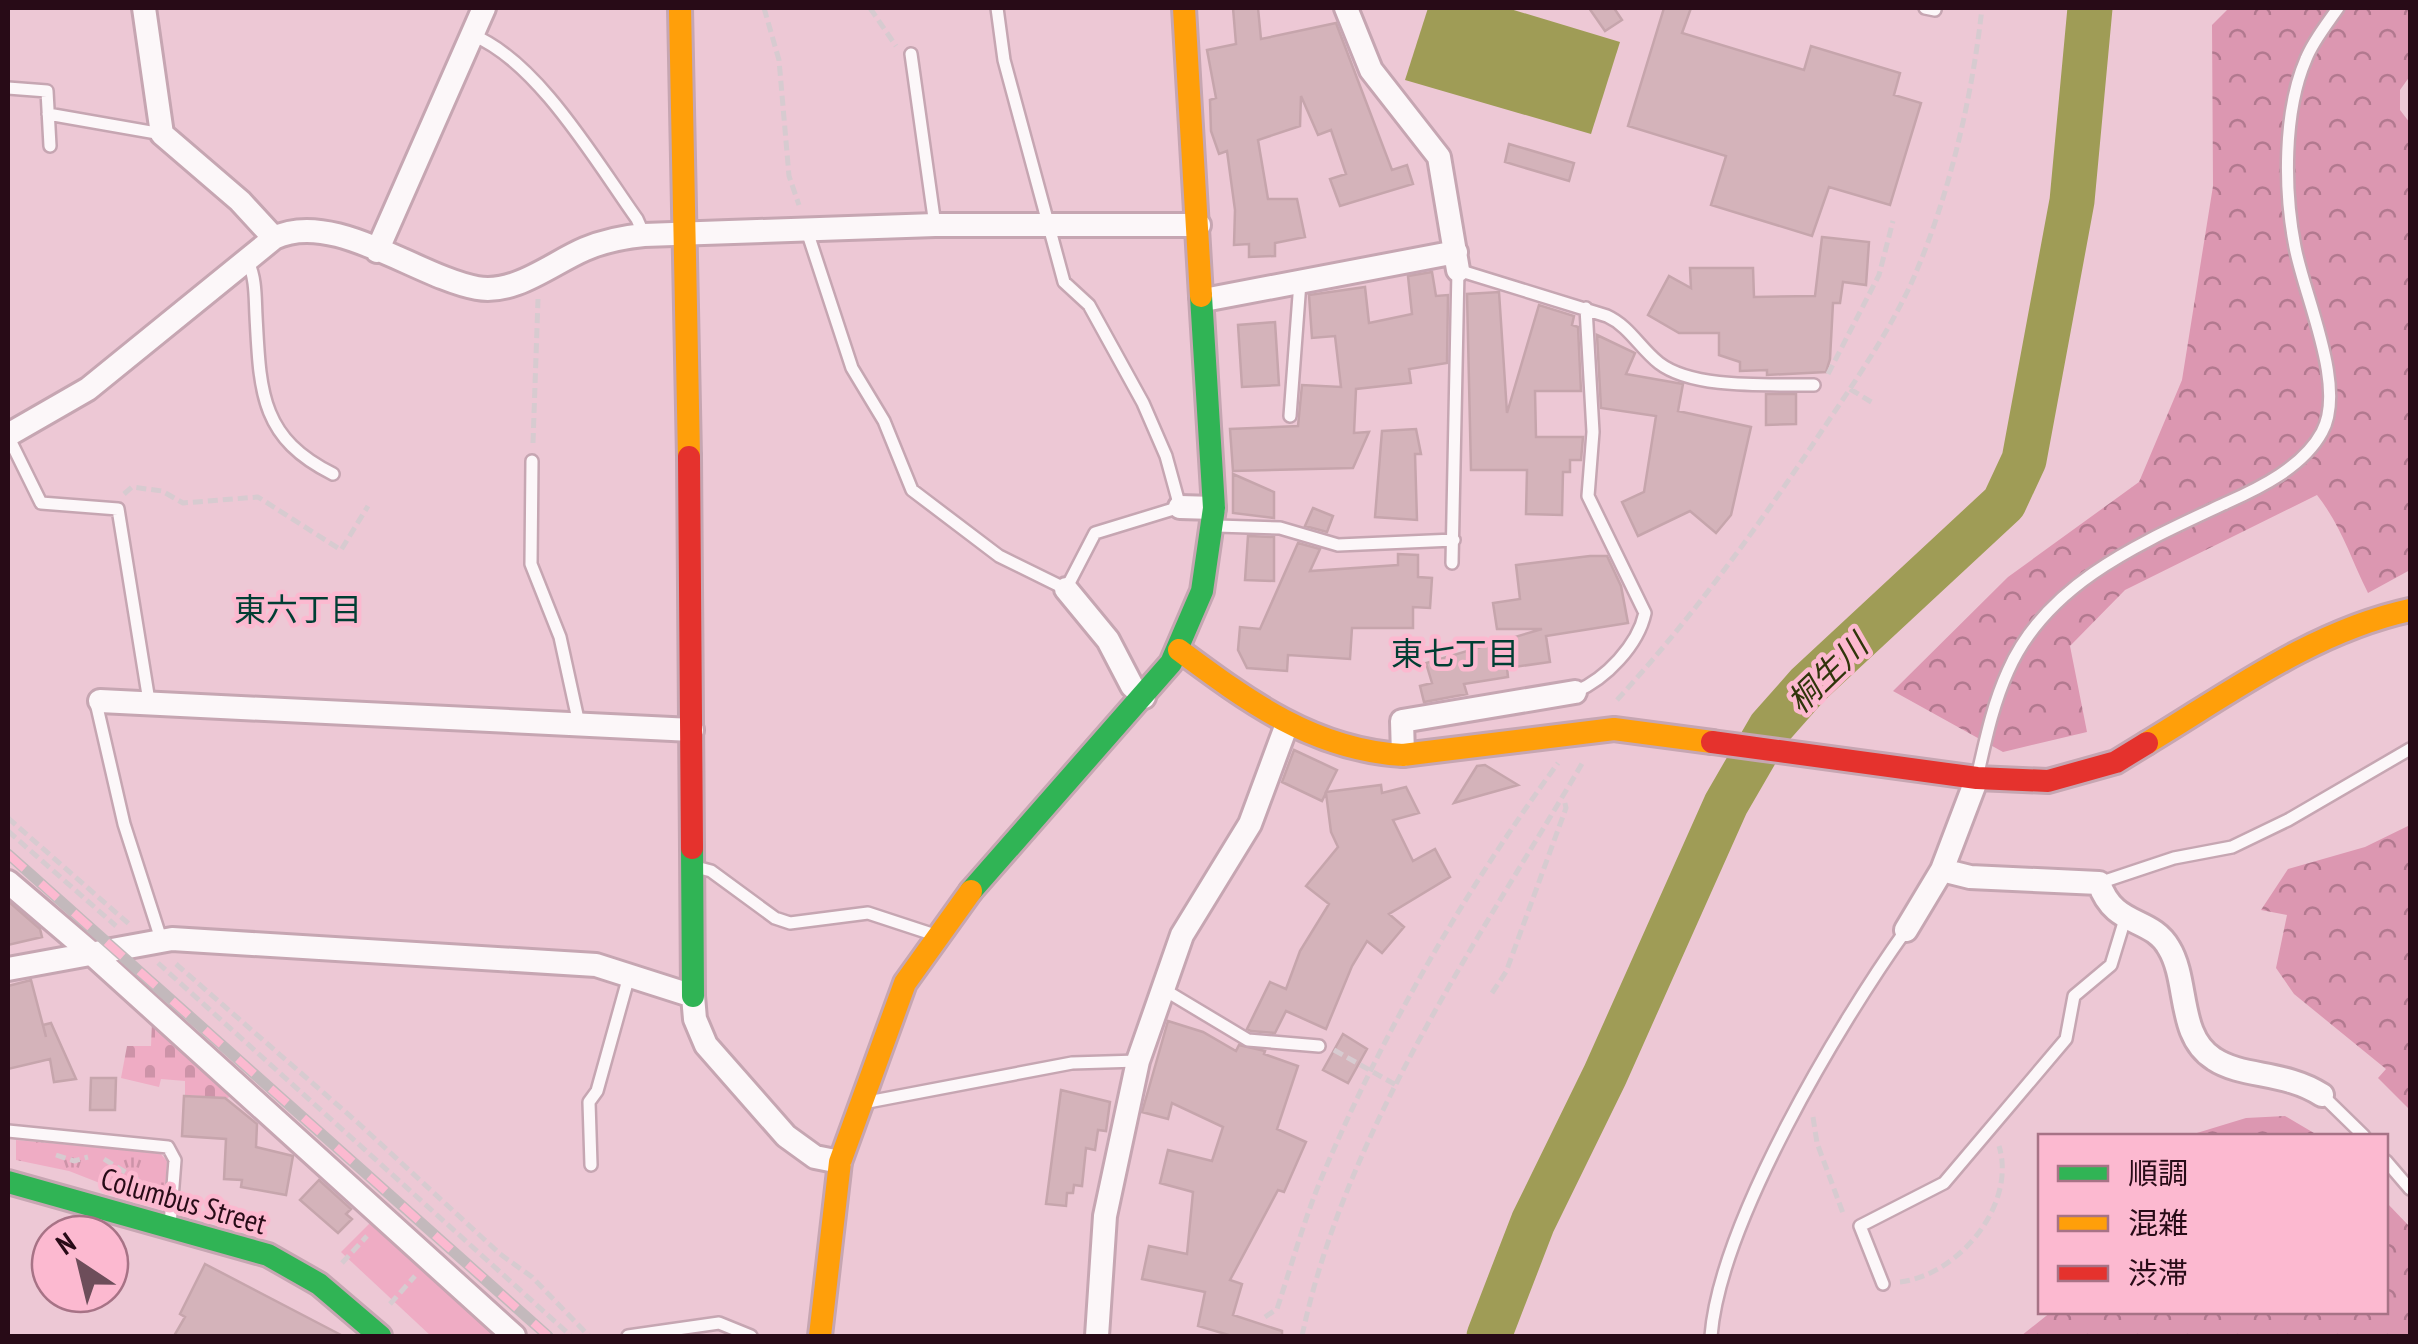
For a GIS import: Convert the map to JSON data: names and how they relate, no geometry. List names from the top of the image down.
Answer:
{
  "streets": {
    "street": ["Columbus Street"]
  },
  "districts": ["東六丁目", "東七丁目"],
  "water": ["桐生川"],
  "legend": ["順調", "混雑", "渋滞"],
  "north": "top left"
}
